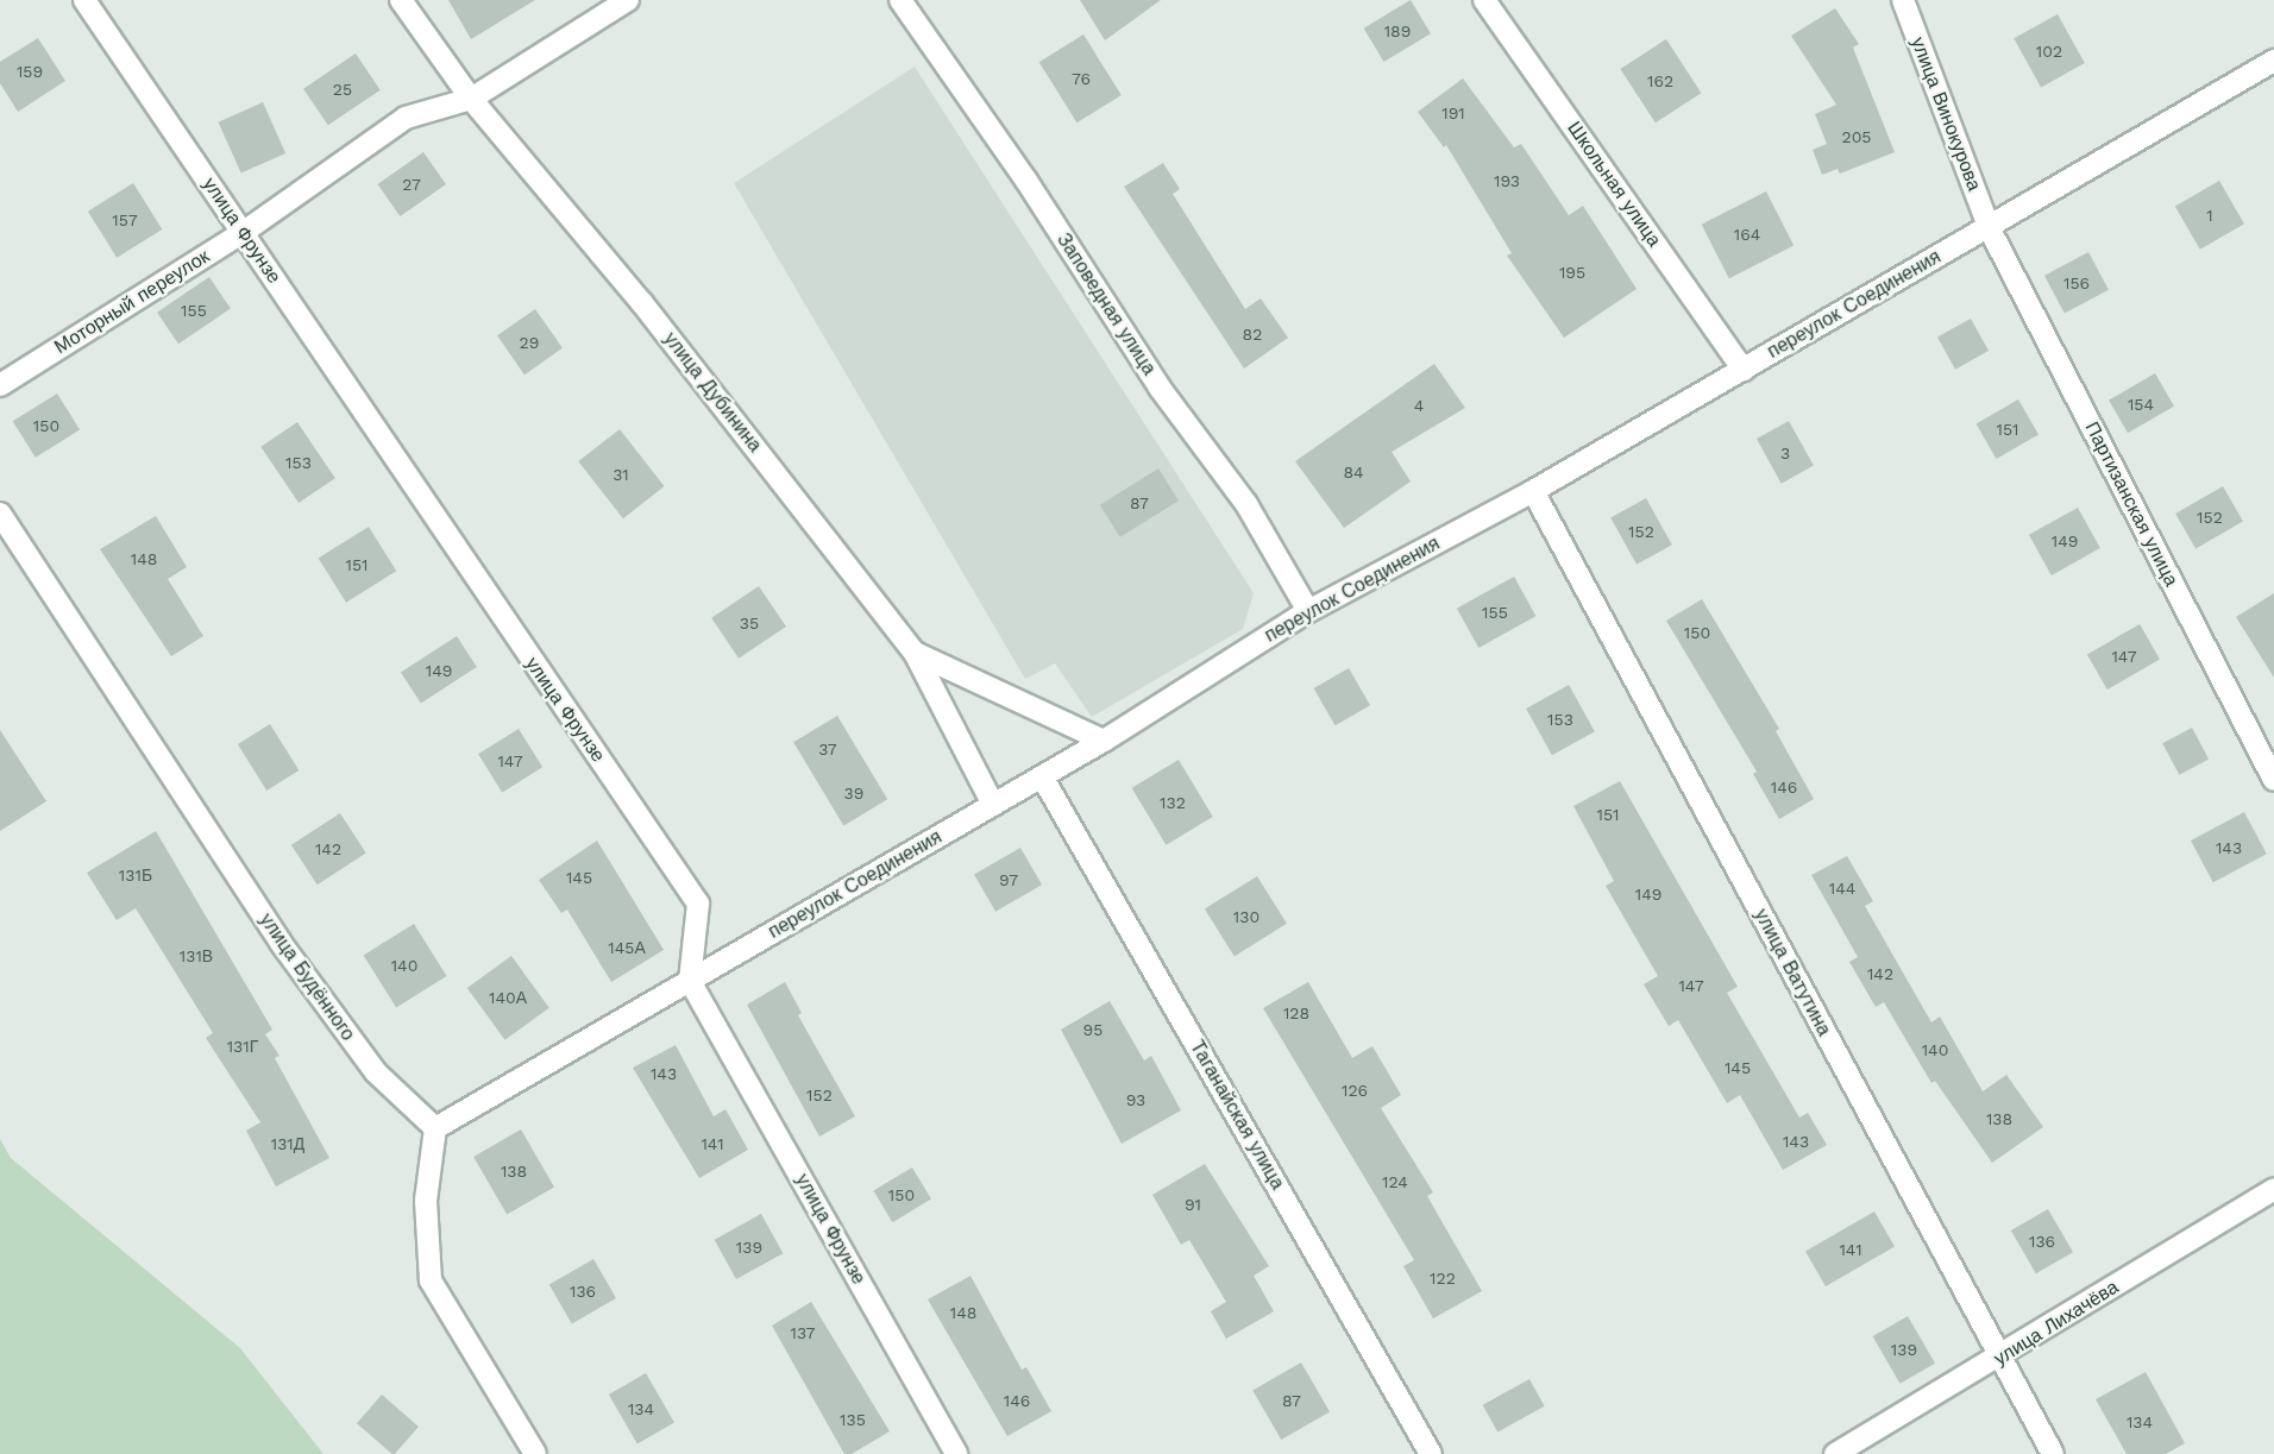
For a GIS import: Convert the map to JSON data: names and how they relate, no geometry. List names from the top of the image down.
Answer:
{
  "streets": {
    "street": [
      "улица Винокурова",
      "Школьная улица",
      "улица Фрунзе",
      "Моторный переулок",
      "Заповедная улица",
      "переулок Соединения",
      "улица Дубинина",
      "Партизанская улица",
      "улица Ватутина",
      "улица Будённого",
      "Таганайская улица",
      "улица Лихачёва"
    ]
  },
  "crossings": [
    ["улица Винокурова", "переулок Соединения"],
    ["улица Винокурова", "Партизанская улица"],
    ["Школьная улица", "переулок Соединения"],
    ["улица Фрунзе", "Моторный переулок"],
    ["улица Фрунзе", "переулок Соединения"],
    ["Моторный переулок", "улица Дубинина"],
    ["Заповедная улица", "переулок Соединения"],
    ["переулок Соединения", "улица Дубинина"],
    ["переулок Соединения", "Партизанская улица"],
    ["переулок Соединения", "улица Ватутина"],
    ["переулок Соединения", "улица Будённого"],
    ["переулок Соединения", "Таганайская улица"],
    ["улица Ватутина", "улица Лихачёва"]
  ],
  "house_numbers": [
    "189",
    "102",
    "159",
    "76",
    "162",
    "25",
    "191",
    "205",
    "193",
    "27",
    "1",
    "157",
    "164",
    "195",
    "156",
    "155",
    "82",
    "29",
    "154",
    "4",
    "150",
    "151",
    "3",
    "153",
    "84",
    "31",
    "87",
    "152",
    "152",
    "149",
    "148",
    "151",
    "155",
    "35",
    "150",
    "147",
    "149",
    "153",
    "37",
    "147",
    "146",
    "39",
    "132",
    "151",
    "143",
    "142",
    "131Б",
    "145",
    "97",
    "144",
    "149",
    "130",
    "145А",
    "131В",
    "140",
    "142",
    "147",
    "140А",
    "128",
    "95",
    "131Г",
    "140",
    "145",
    "143",
    "126",
    "152",
    "93",
    "138",
    "143",
    "131Д",
    "141",
    "138",
    "124",
    "150",
    "91",
    "136",
    "139",
    "141",
    "122",
    "136",
    "148",
    "137",
    "139",
    "146",
    "87",
    "134",
    "135",
    "134"
  ]
}
